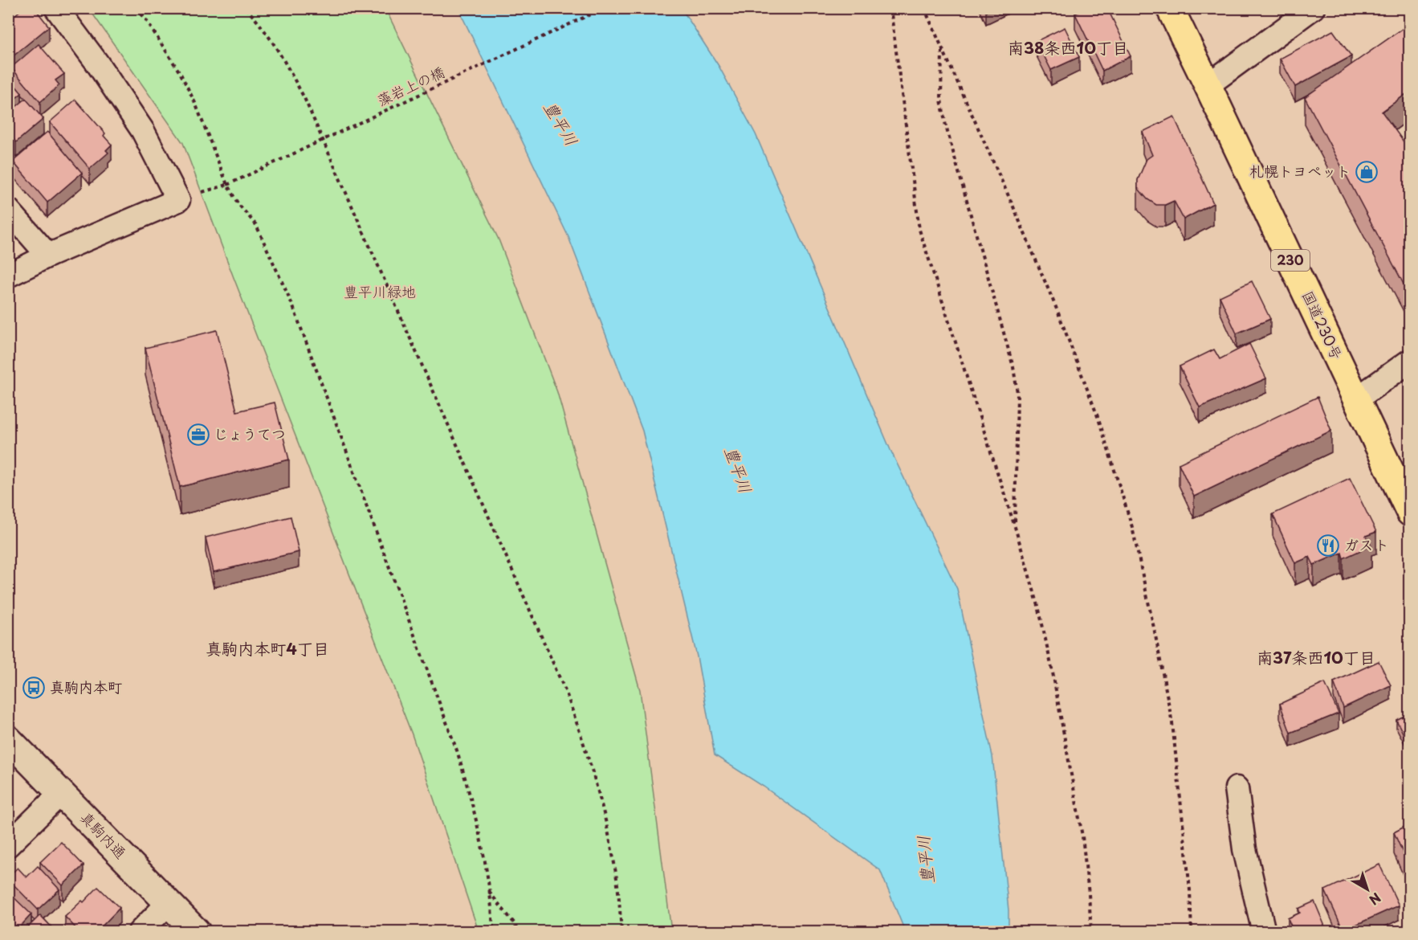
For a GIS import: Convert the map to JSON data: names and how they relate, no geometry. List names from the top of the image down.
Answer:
{
  "streets": {
    "highway": ["230", "国道230号"],
    "street": ["真駒内通"],
    "path": ["藻岩上の橋"]
  },
  "districts": ["南38条西10丁目", "真駒内本町4丁目", "南37条西10丁目"],
  "water": ["豊平川"],
  "parks": ["豊平川緑地"],
  "places": {
    "shop": ["札幌トヨペット"],
    "office": ["じょうてつ"],
    "restaurant": ["ガスト"],
    "bus stop": ["真駒内本町"]
  },
  "north": "bottom right"
}
